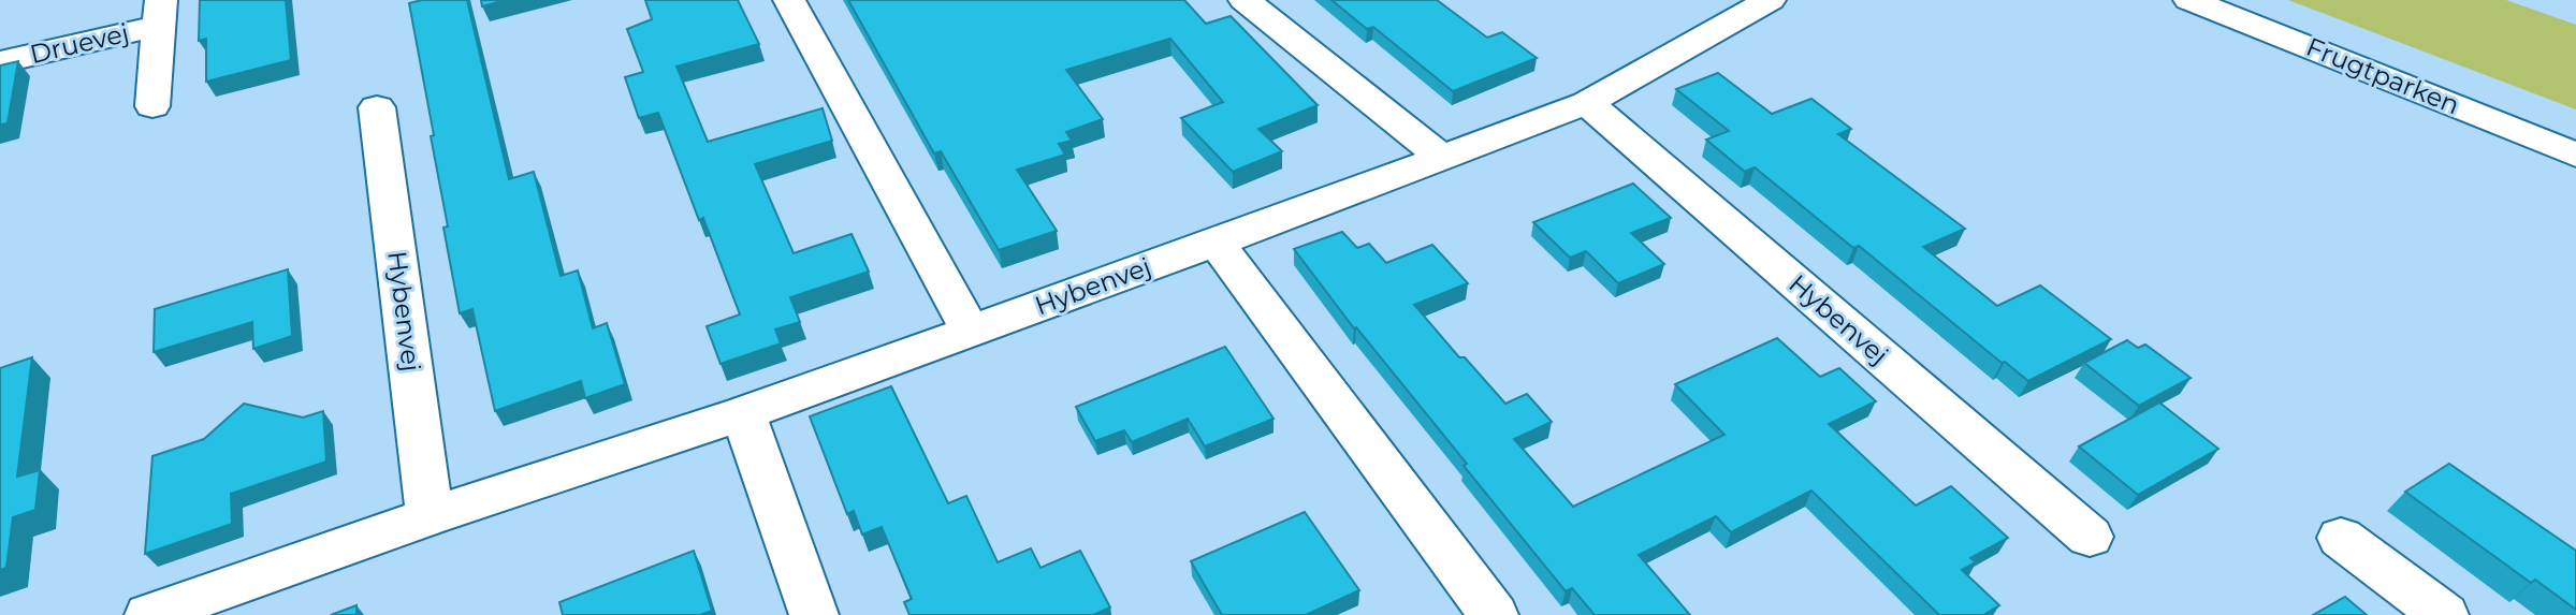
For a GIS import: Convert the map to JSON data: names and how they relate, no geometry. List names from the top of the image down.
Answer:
{
  "streets": {
    "street": ["Druevej", "Frugtparken", "Hybenvej"]
  }
}
